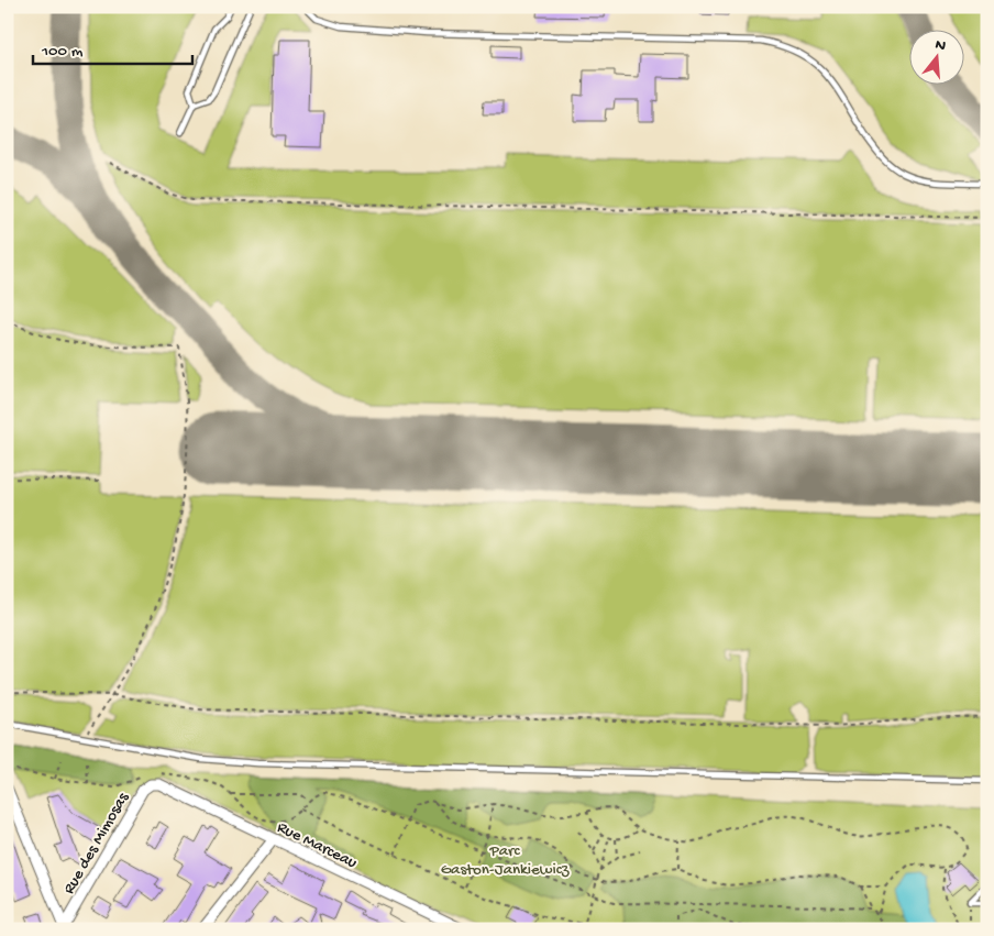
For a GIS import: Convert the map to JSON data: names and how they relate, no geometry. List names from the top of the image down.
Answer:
{
  "streets": {
    "street": ["Rue des Mimosas", "Rue Marceau"]
  },
  "crossings": [
    ["Rue des Mimosas", "Rue Marceau"]
  ],
  "parks": ["Parc Gaston-Jankiewicz"],
  "scale_bar": "100 m",
  "north": "top"
}
